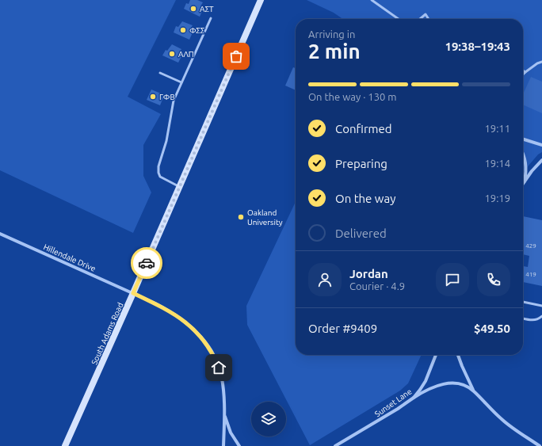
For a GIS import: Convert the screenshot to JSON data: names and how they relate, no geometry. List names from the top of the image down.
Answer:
{
  "streets": {
    "main road": ["South Adams Road"],
    "street": ["Hillendale Drive", "Sunset Lane"]
  },
  "crossings": [
    ["Hillendale Drive", "South Adams Road"]
  ],
  "places": [
    "AΣΤ",
    "ΦΣΣ",
    "AΛΠ",
    "ΓΦB",
    "Oakland University"
  ],
  "house_numbers": ["429", "419"],
  "page": {
    "heading": ["2 min", "Arriving in", "19:38–19:43"],
    "panel": [
      "Jordan",
      "Courier · 4.9",
      "Order #9409",
      "$49.50"
    ],
    "bar": "On the way · 130 m",
    "list": [
      ["Confirmed", "19:11"],
      ["Preparing", "19:14"],
      ["On the way", "19:19"],
      "Delivered"
    ]
  }
}
